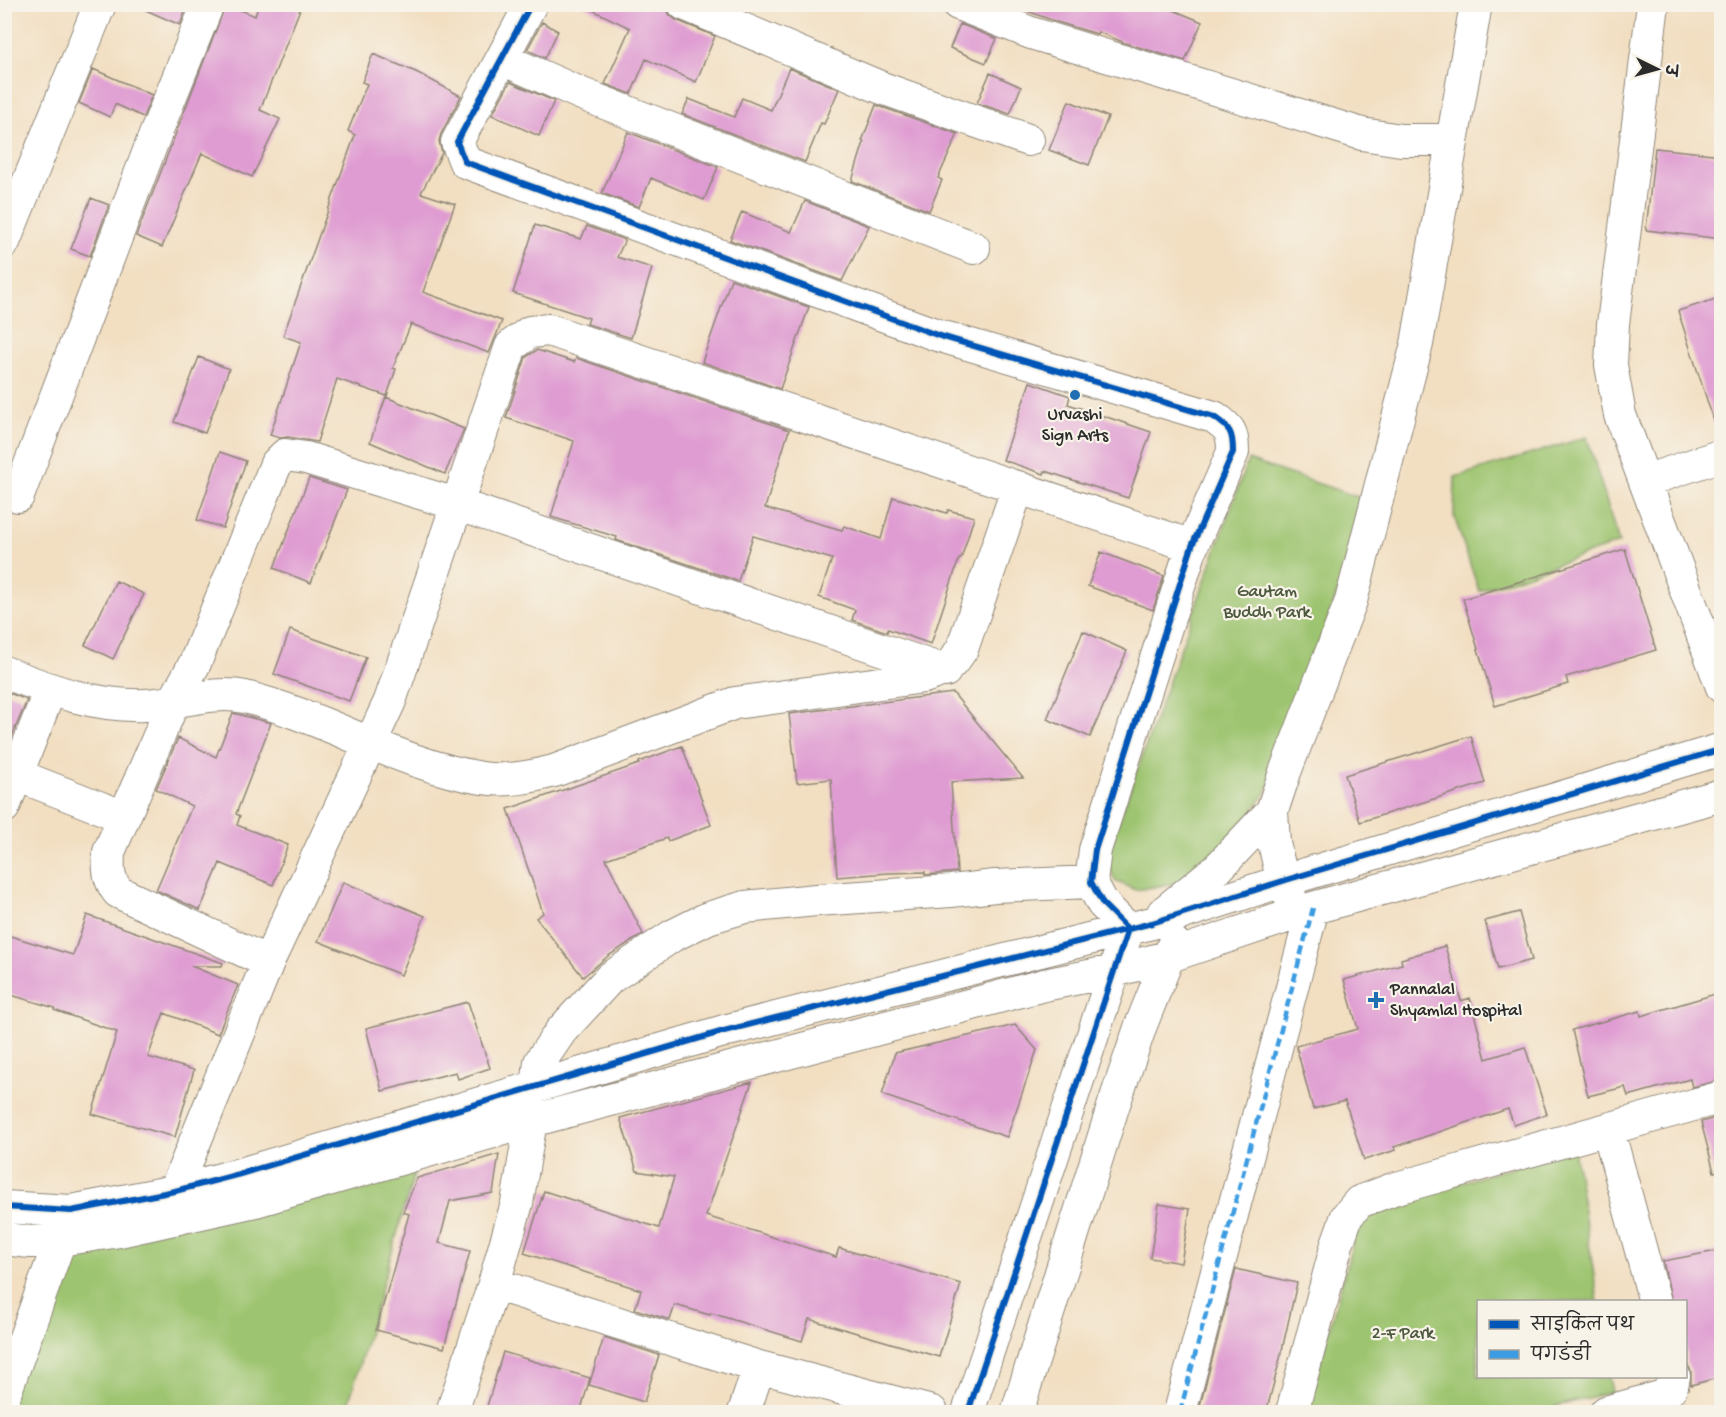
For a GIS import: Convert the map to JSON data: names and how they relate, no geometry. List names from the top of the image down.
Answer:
{
  "parks": ["Gautam Buddh Park", "2-F Park"],
  "places": {
    "other": ["Urvashi Sign Arts"],
    "health": ["Pannalal Shyamlal Hospital"]
  },
  "legend": ["साइकिल पथ", "पगडंडी"],
  "north": "right"
}
